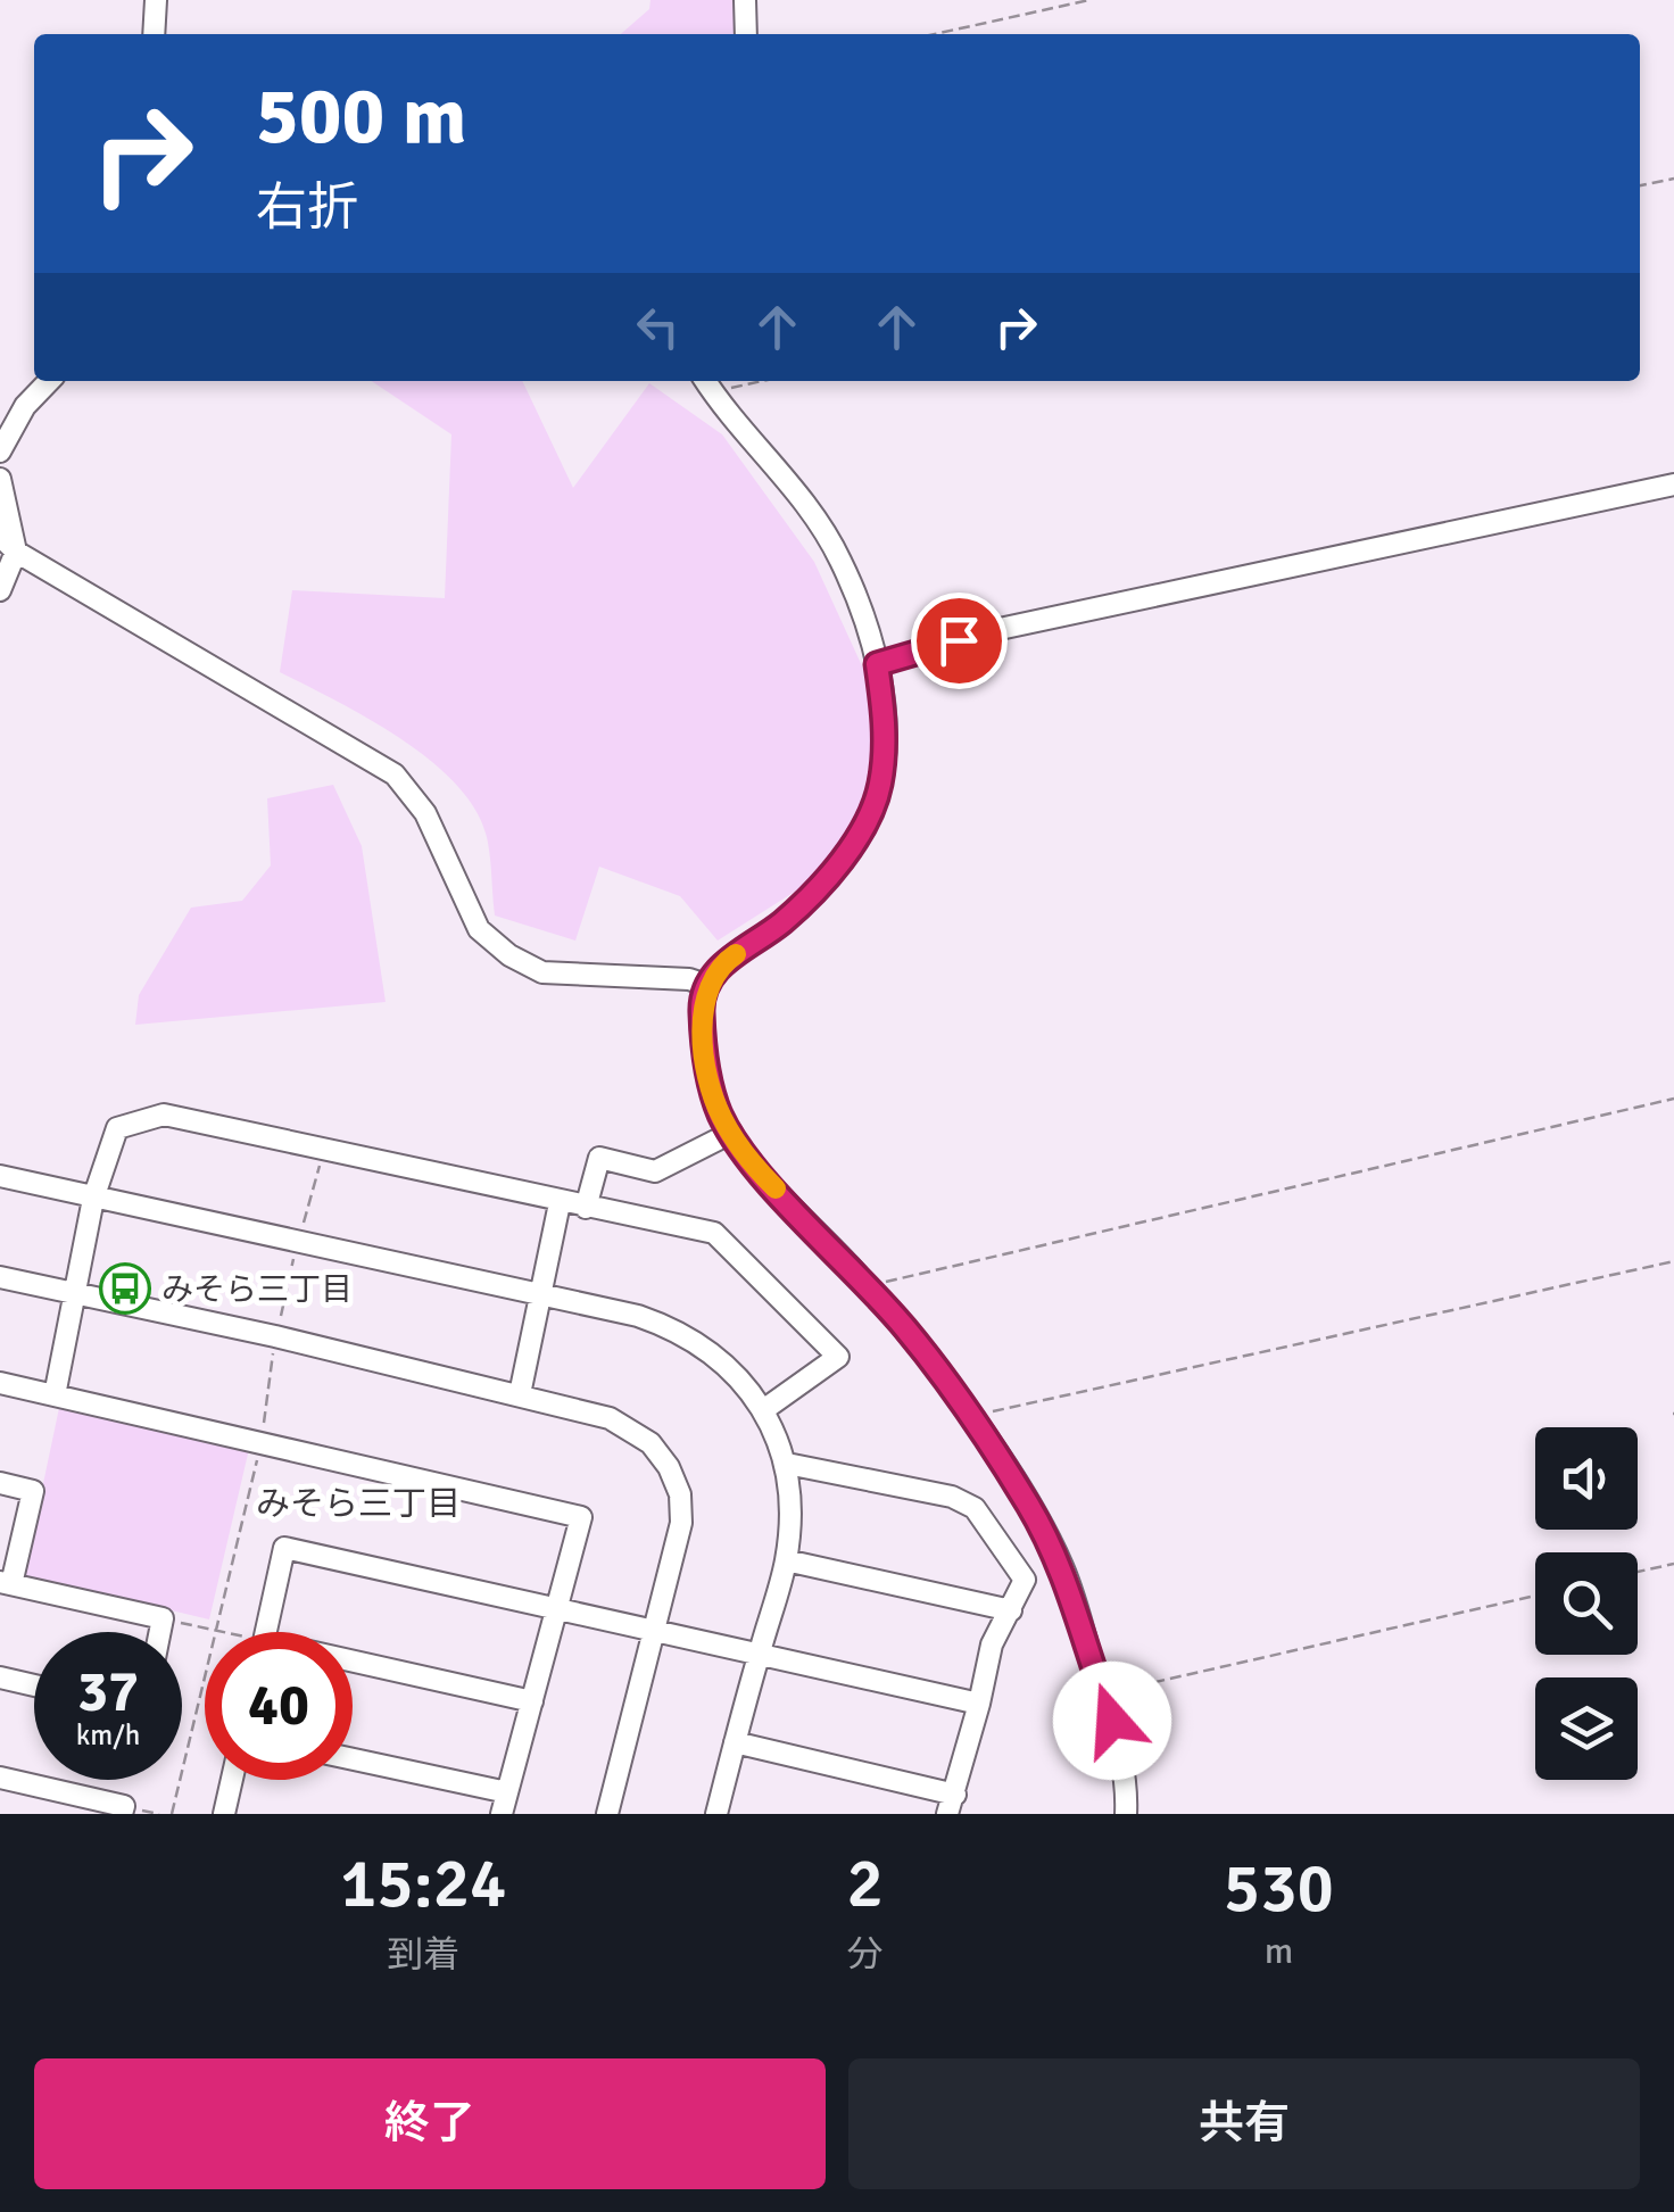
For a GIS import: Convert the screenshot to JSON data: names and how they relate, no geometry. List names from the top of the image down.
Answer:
{
  "districts": ["みそら三丁目"],
  "places": {
    "bus stop": ["みそら三丁目"]
  },
  "page": {
    "turn": ["500 m", "右折"],
    "speed": "37 km/h",
    "limit": "40",
    "eta": [
      "15:24",
      "到着",
      "2",
      "分",
      "530",
      "m"
    ],
    "buttons": ["終了", "共有"]
  }
}
